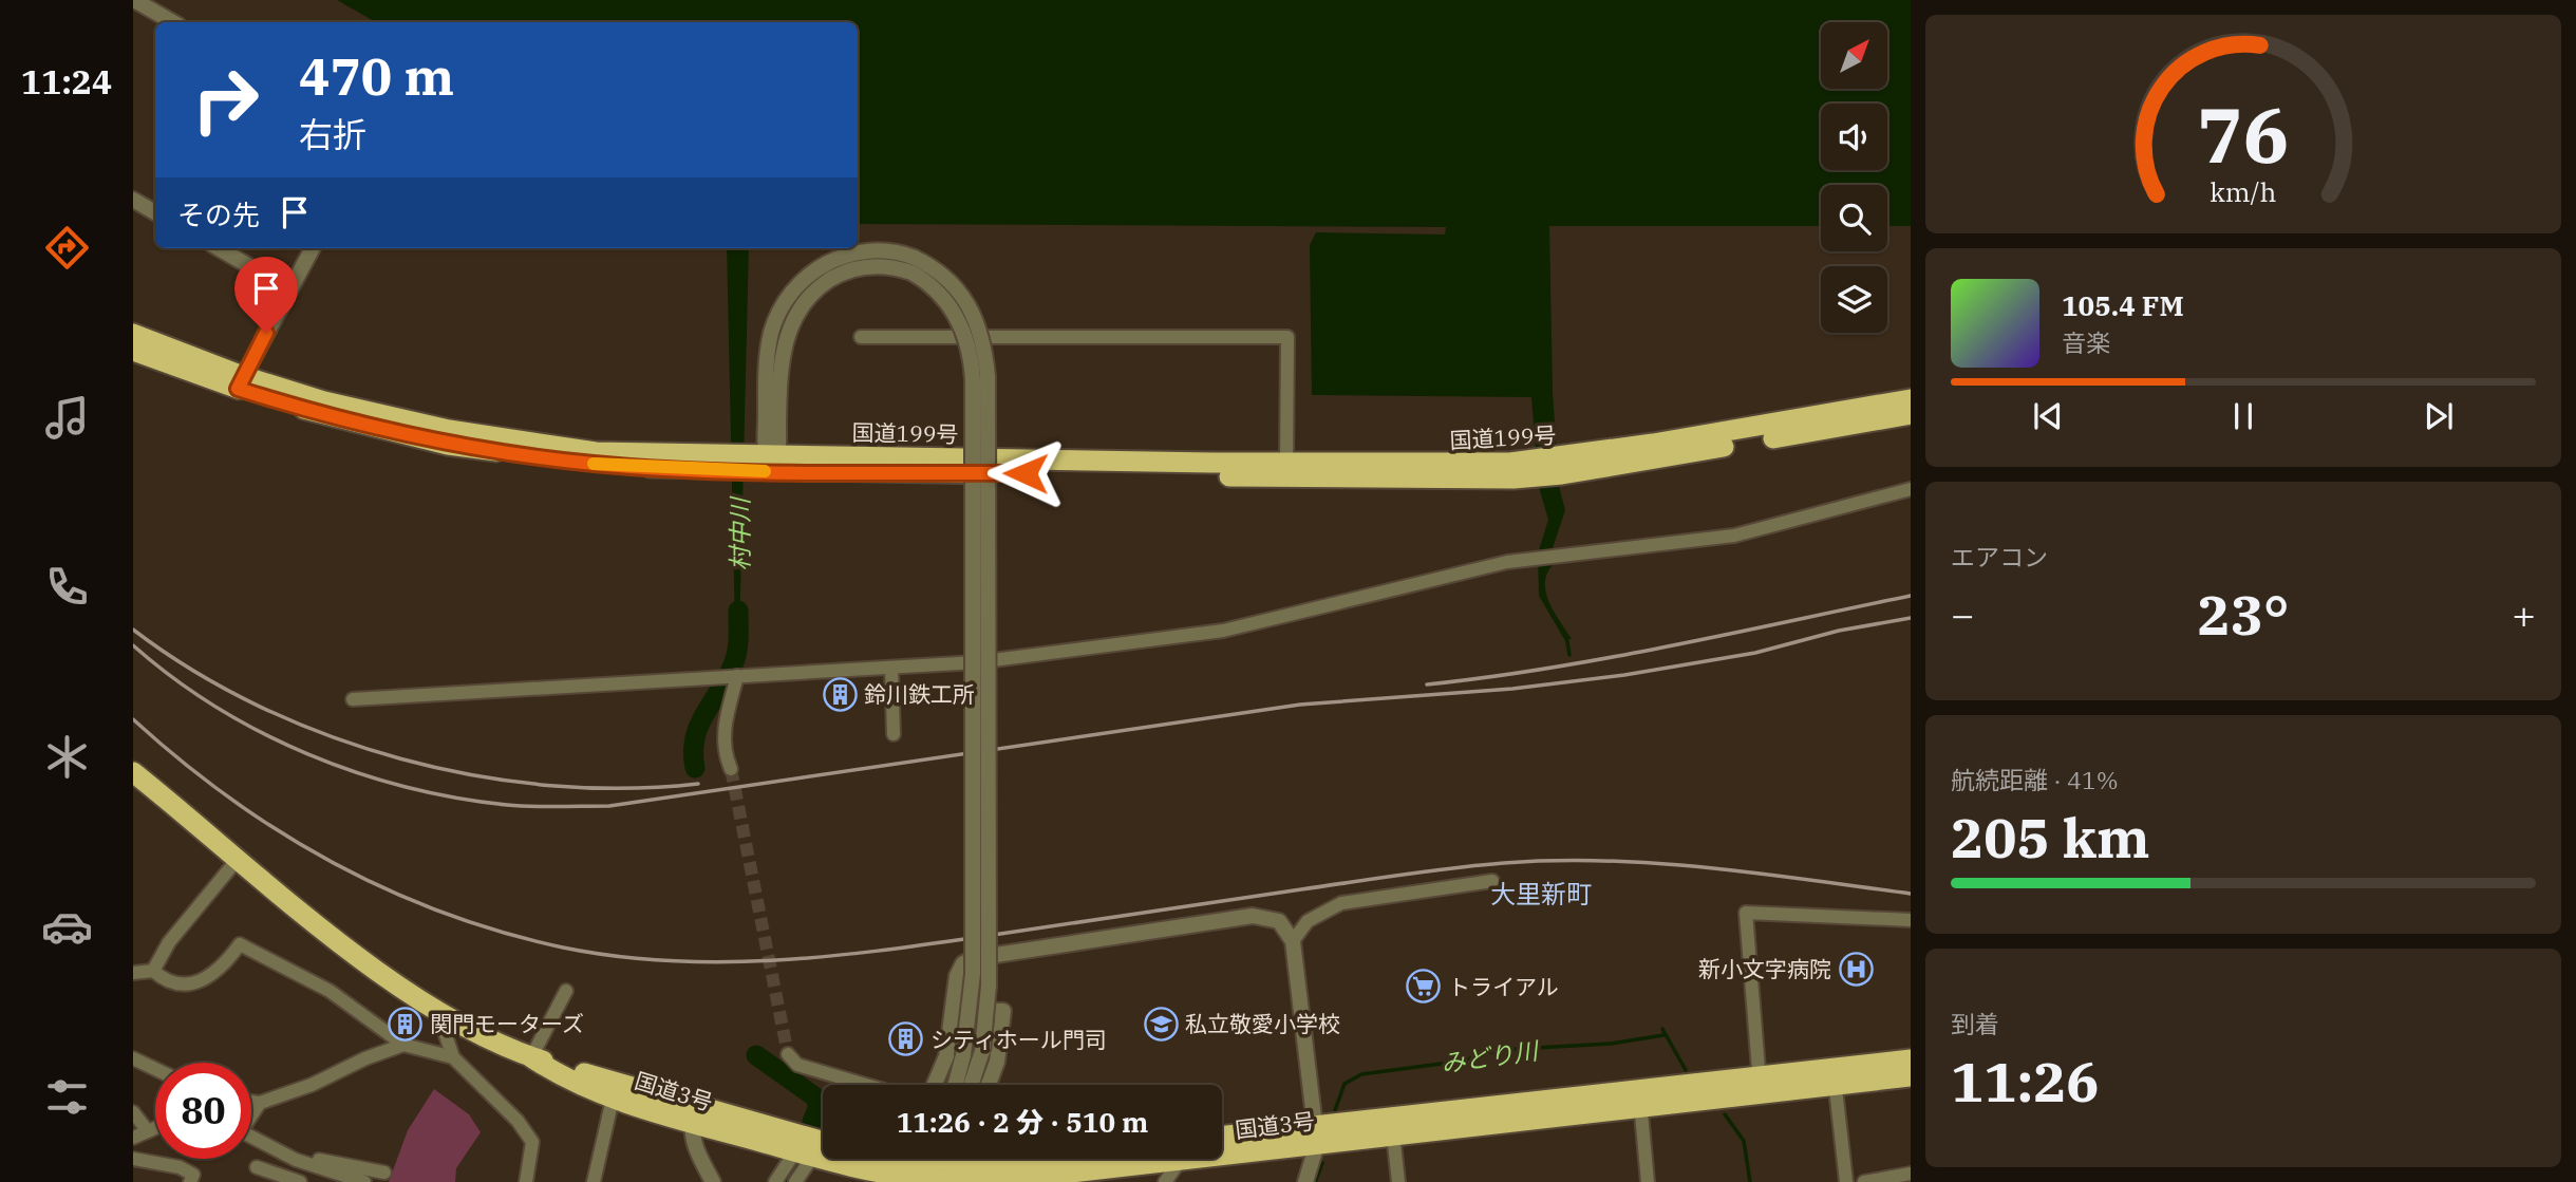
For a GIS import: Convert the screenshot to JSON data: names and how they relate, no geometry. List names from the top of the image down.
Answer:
{
  "streets": {
    "highway": ["国道199号", "国道3号"]
  },
  "districts": ["大里新町"],
  "water": ["村中川", "みどり川"],
  "places": {
    "building": ["鈴川鉄工所", "関門モーターズ", "シティホール門司"],
    "hospital": ["新小文字病院"],
    "supermarket": ["トライアル"],
    "school or university": ["私立敬愛小学校"]
  },
  "north": "top right",
  "page": {
    "tabs": "11:24",
    "turn": ["470 m", "右折"],
    "then": "その先",
    "song": ["105.4 FM", "音楽"],
    "tile": [
      "エアコン",
      ["航続距離 · 41%", "205 km"],
      ["到着", "11:26"]
    ],
    "heat": ["−", "23°", "+"],
    "limit": "80",
    "trip": "11:26 · 2 分 · 510 m",
    "gauge": ["76", "km/h"]
  }
}
